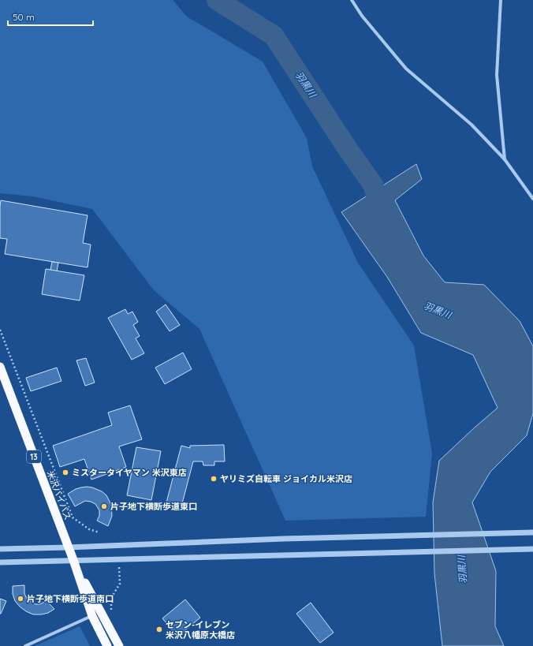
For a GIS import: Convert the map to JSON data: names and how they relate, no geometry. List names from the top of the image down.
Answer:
{
  "streets": {
    "highway": ["13", "米沢バイパス"]
  },
  "water": ["羽黒川"],
  "places": [
    "ミスタータイヤマン 米沢東店",
    "ヤリミズ自転車 ジョイカル米沢店",
    "片子地下横断歩道東口",
    "片子地下横断歩道南口",
    "セブン-イレブン 米沢八幡原大橋店"
  ],
  "scale_bar": "50 m"
}
